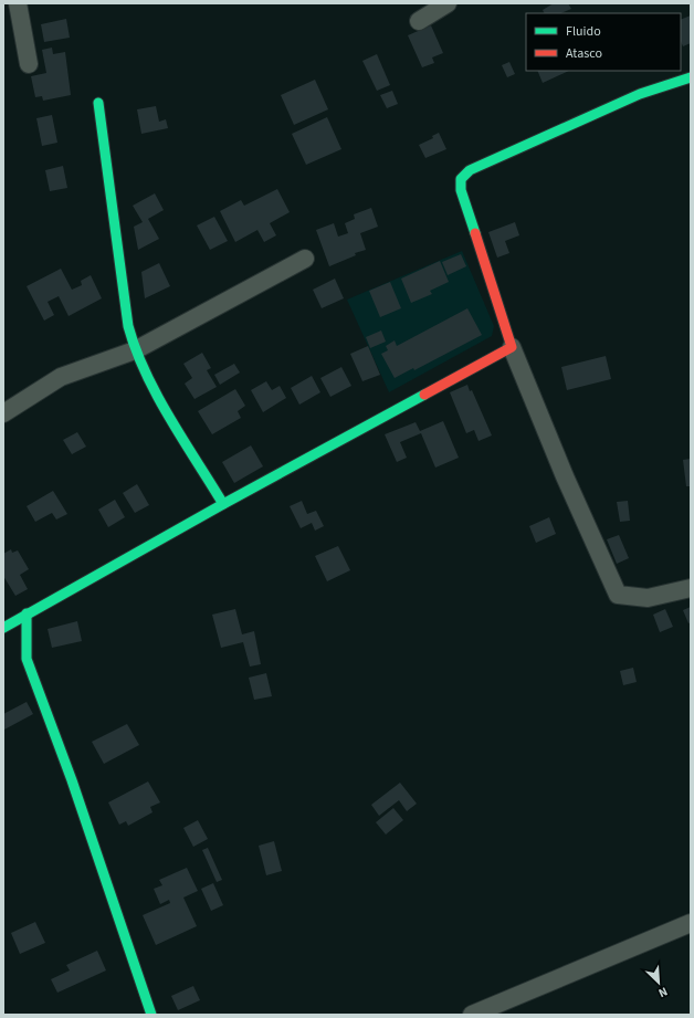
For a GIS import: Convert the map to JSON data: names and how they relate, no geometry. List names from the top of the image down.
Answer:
{
  "legend": ["Fluido", "Atasco"],
  "north": "bottom right"
}
